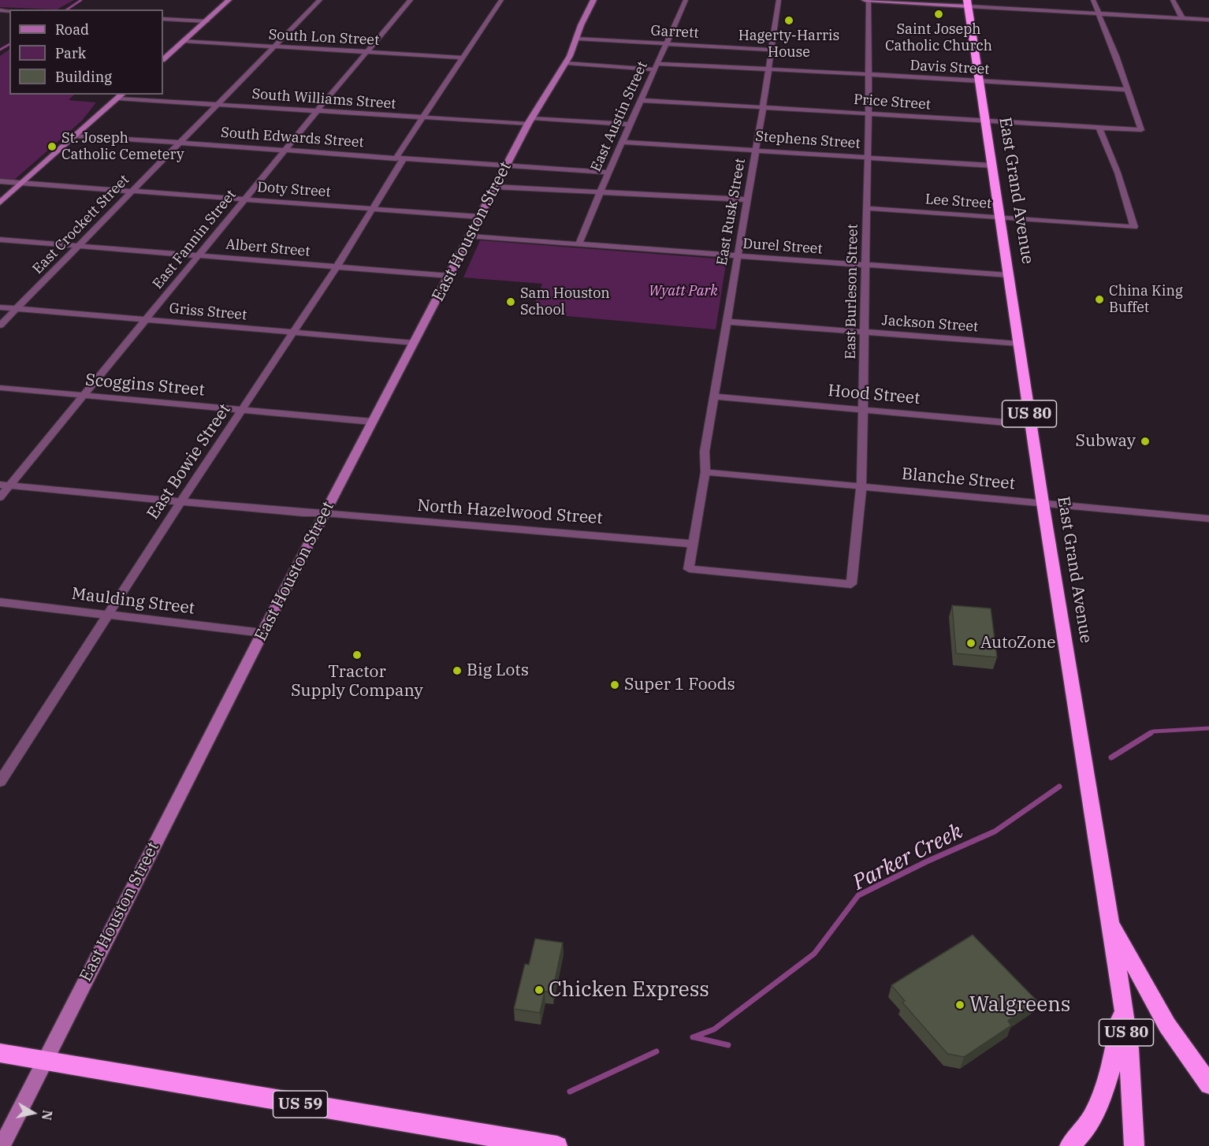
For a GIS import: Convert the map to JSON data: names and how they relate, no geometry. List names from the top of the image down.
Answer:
{
  "streets": {
    "highway": ["East Grand Avenue", "US 80", "US 59"],
    "main road": ["East Houston Street"],
    "street": [
      "Garrett",
      "South Lon Street",
      "Davis Street",
      "South Williams Street",
      "Price Street",
      "East Austin Street",
      "South Edwards Street",
      "Stephens Street",
      "Doty Street",
      "Lee Street",
      "East Rusk Street",
      "East Crockett Street",
      "East Fannin Street",
      "Durel Street",
      "Albert Street",
      "East Burleson Street",
      "Griss Street",
      "Jackson Street",
      "Scoggins Street",
      "Hood Street",
      "East Bowie Street",
      "Blanche Street",
      "North Hazelwood Street",
      "Maulding Street"
    ]
  },
  "crossings": [
    ["Garrett", "East Austin Street"],
    ["Garrett", "East Rusk Street"],
    ["Garrett", "East Houston Street"],
    ["South Lon Street", "East Crockett Street"],
    ["South Lon Street", "East Fannin Street"],
    ["South Lon Street", "East Bowie Street"],
    ["Davis Street", "Price Street"],
    ["Davis Street", "East Austin Street"],
    ["Davis Street", "East Grand Avenue"],
    ["Davis Street", "East Rusk Street"],
    ["Davis Street", "East Houston Street"],
    ["Davis Street", "East Burleson Street"],
    ["South Williams Street", "East Austin Street"],
    ["South Williams Street", "East Crockett Street"],
    ["South Williams Street", "East Houston Street"],
    ["South Williams Street", "East Fannin Street"],
    ["South Williams Street", "East Bowie Street"],
    ["Price Street", "East Austin Street"],
    ["Price Street", "East Grand Avenue"],
    ["Price Street", "Lee Street"],
    ["Price Street", "East Rusk Street"],
    ["Price Street", "East Burleson Street"],
    ["East Austin Street", "South Edwards Street"],
    ["East Austin Street", "Stephens Street"],
    ["East Austin Street", "Durel Street"],
    ["South Edwards Street", "East Crockett Street"],
    ["South Edwards Street", "East Houston Street"],
    ["South Edwards Street", "East Fannin Street"],
    ["South Edwards Street", "East Bowie Street"],
    ["Stephens Street", "East Grand Avenue"],
    ["Stephens Street", "East Rusk Street"],
    ["Stephens Street", "East Burleson Street"],
    ["Doty Street", "East Crockett Street"],
    ["Doty Street", "East Houston Street"],
    ["Doty Street", "East Fannin Street"],
    ["Doty Street", "East Bowie Street"],
    ["East Grand Avenue", "Lee Street"],
    ["East Grand Avenue", "Durel Street"],
    ["East Grand Avenue", "Jackson Street"],
    ["East Grand Avenue", "Hood Street"],
    ["East Grand Avenue", "Blanche Street"],
    ["Lee Street", "East Burleson Street"],
    ["East Rusk Street", "Durel Street"],
    ["East Rusk Street", "East Burleson Street"],
    ["East Rusk Street", "Jackson Street"],
    ["East Rusk Street", "Hood Street"],
    ["East Rusk Street", "Blanche Street"],
    ["East Rusk Street", "North Hazelwood Street"],
    ["East Crockett Street", "Albert Street"],
    ["East Crockett Street", "Griss Street"],
    ["East Houston Street", "Durel Street"],
    ["East Houston Street", "Albert Street"],
    ["East Houston Street", "Griss Street"],
    ["East Houston Street", "Scoggins Street"],
    ["East Houston Street", "North Hazelwood Street"],
    ["East Houston Street", "Maulding Street"],
    ["East Houston Street", "US 59"],
    ["East Fannin Street", "Albert Street"],
    ["East Fannin Street", "Griss Street"],
    ["East Fannin Street", "Scoggins Street"],
    ["East Fannin Street", "North Hazelwood Street"],
    ["Durel Street", "East Burleson Street"],
    ["Albert Street", "East Bowie Street"],
    ["East Burleson Street", "Jackson Street"],
    ["East Burleson Street", "Hood Street"],
    ["East Burleson Street", "Blanche Street"],
    ["Griss Street", "East Bowie Street"],
    ["Scoggins Street", "East Bowie Street"],
    ["East Bowie Street", "North Hazelwood Street"],
    ["East Bowie Street", "Maulding Street"]
  ],
  "water": ["Parker Creek"],
  "parks": ["Wyatt Park"],
  "places": [
    "Saint Joseph Catholic Church",
    "Hagerty-Harris House",
    "St. Joseph Catholic Cemetery",
    "China King Buffet",
    "Sam Houston School",
    "Subway",
    "AutoZone",
    "Tractor Supply Company",
    "Big Lots",
    "Super 1 Foods",
    "Chicken Express",
    "Walgreens"
  ],
  "legend": ["Road", "Park", "Building"],
  "north": "right"
}
